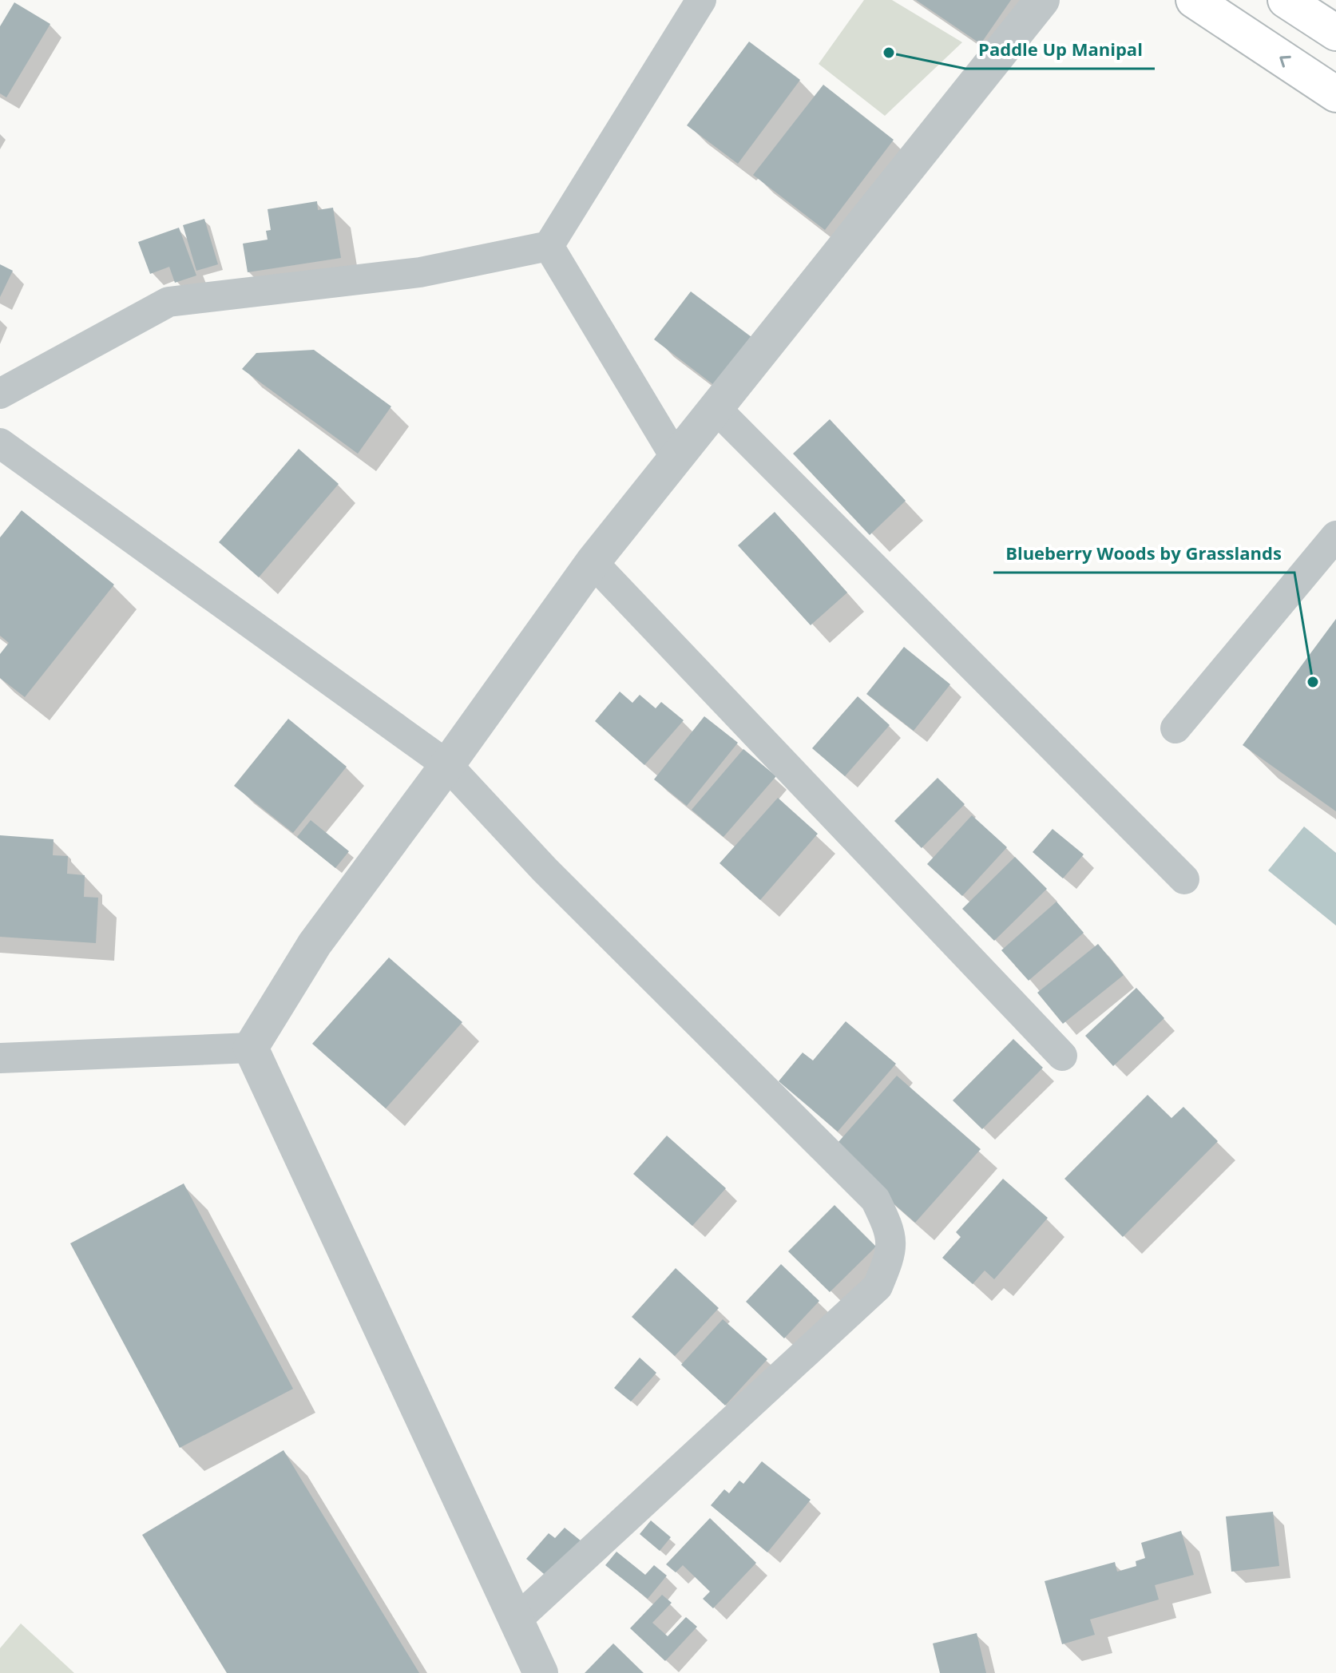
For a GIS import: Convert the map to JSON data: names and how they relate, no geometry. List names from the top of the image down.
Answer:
{
  "places": ["Paddle Up Manipal", "Blueberry Woods by Grasslands"]
}
